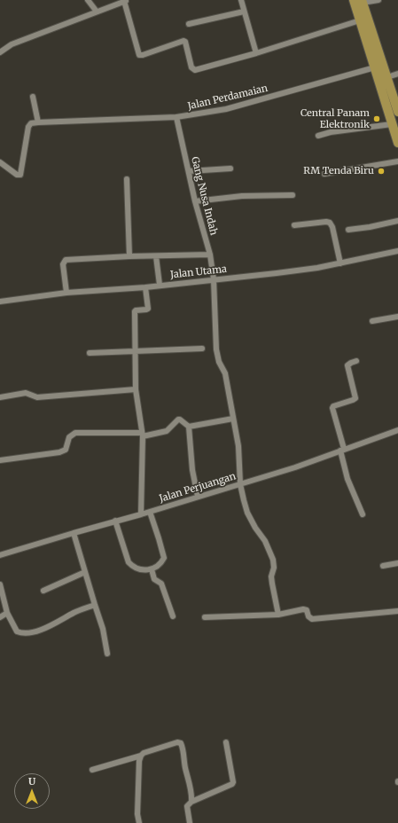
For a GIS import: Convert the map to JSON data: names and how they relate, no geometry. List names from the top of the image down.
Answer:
{
  "streets": {
    "street": [
      "Jalan Perdamaian",
      "Gang Nusa Indah",
      "Jalan Utama",
      "Jalan Perjuangan"
    ]
  },
  "crossings": [
    ["Jalan Perdamaian", "Gang Nusa Indah"],
    ["Gang Nusa Indah", "Jalan Utama"],
    ["Gang Nusa Indah", "Jalan Perjuangan"]
  ],
  "places": ["Central Panam Elektronik", "RM Tenda Biru"],
  "north": "top"
}
